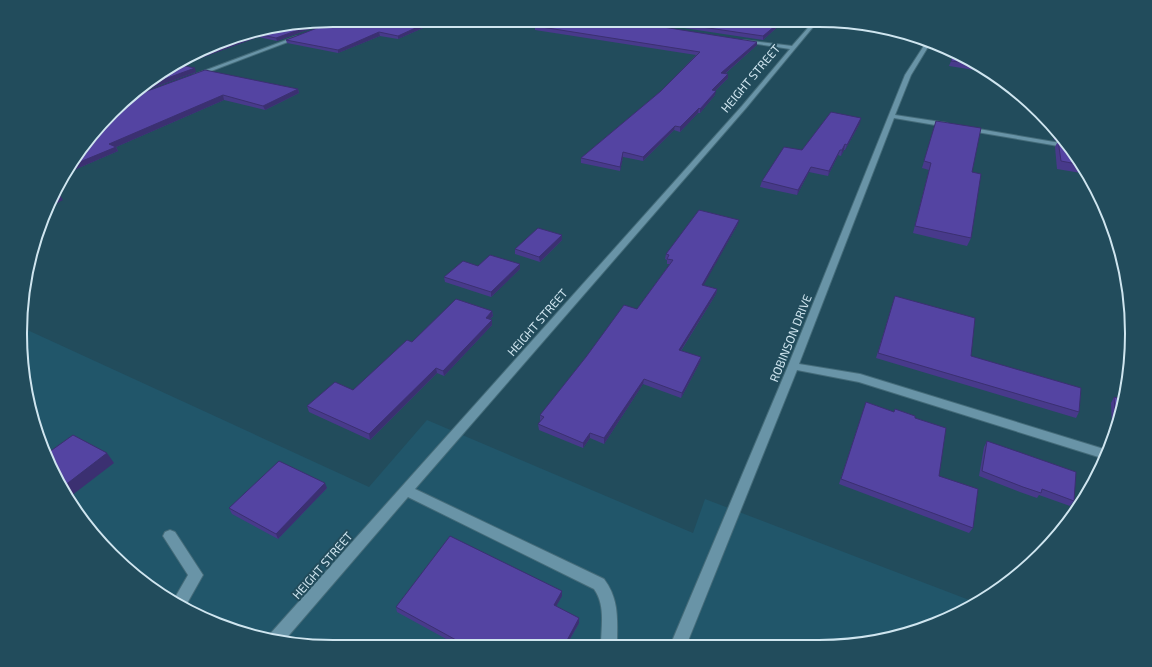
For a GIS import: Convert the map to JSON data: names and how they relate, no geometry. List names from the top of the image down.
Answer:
{
  "streets": {
    "street": ["HEIGHT STREET", "ROBINSON DRIVE"]
  }
}
